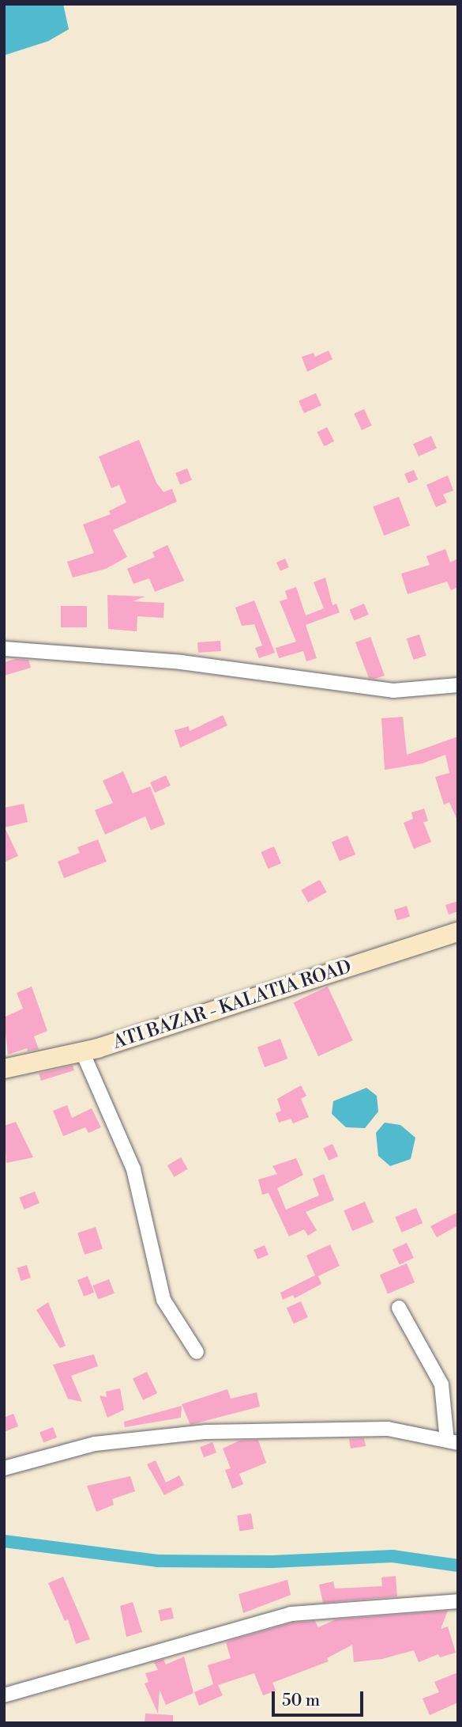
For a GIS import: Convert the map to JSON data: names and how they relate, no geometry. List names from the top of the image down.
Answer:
{
  "streets": {
    "main road": ["ATI BAZAR - KALATIA ROAD"]
  },
  "scale_bar": "50 m"
}
